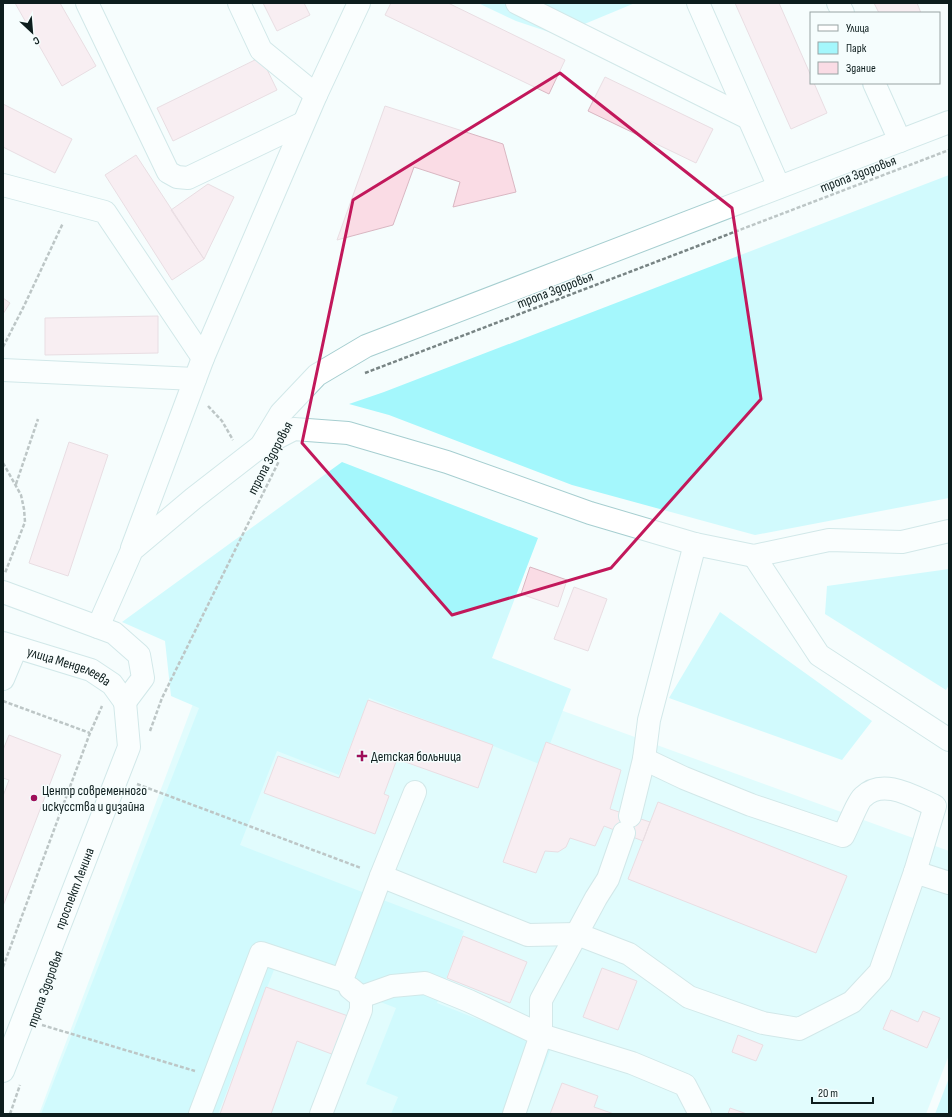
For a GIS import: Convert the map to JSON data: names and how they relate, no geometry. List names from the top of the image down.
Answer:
{
  "streets": {
    "street": ["улица Менделеева", "проспект Ленина"],
    "path": ["тропа Здоровья"]
  },
  "crossings": [
    ["улица Менделеева", "проспект Ленина"]
  ],
  "places": {
    "health": ["Детская больница"],
    "other": ["Центр современного искусства и дизайна"]
  },
  "legend": ["Улица", "Парк", "Здание"],
  "scale_bar": "20 m",
  "north": "bottom right"
}
